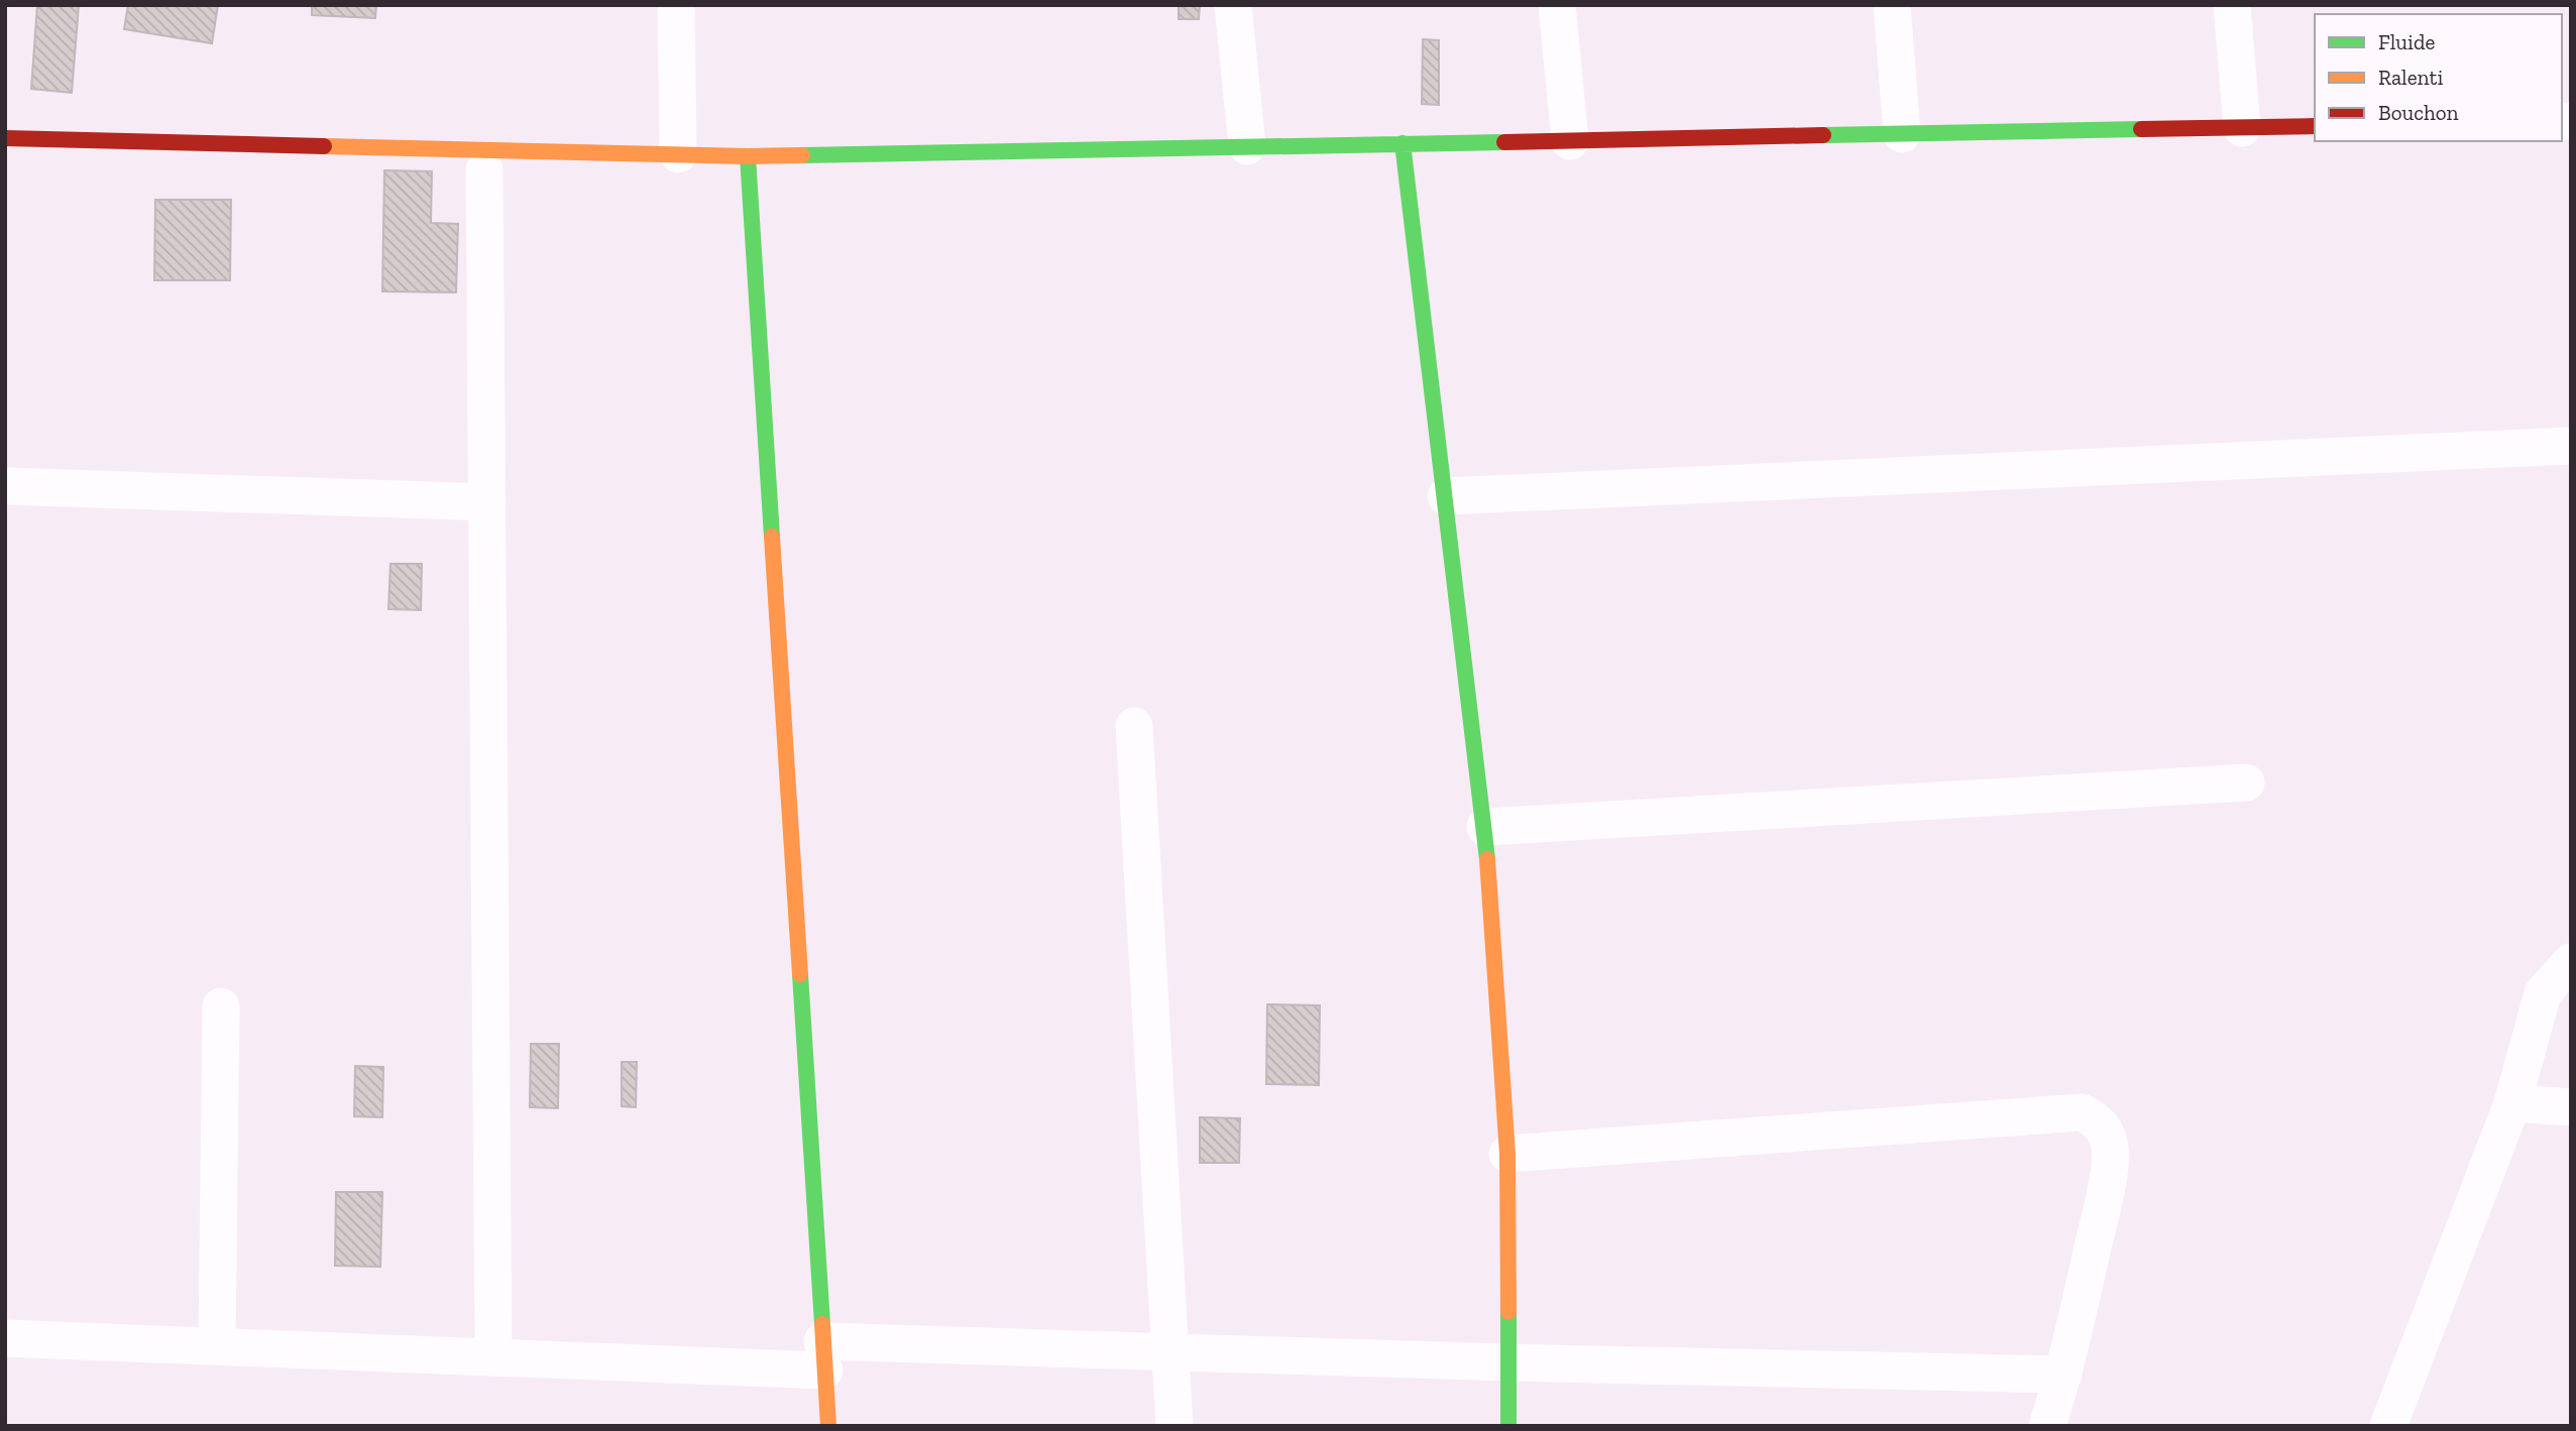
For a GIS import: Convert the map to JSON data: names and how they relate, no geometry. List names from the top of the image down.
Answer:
{
  "legend": ["Fluide", "Ralenti", "Bouchon"]
}
